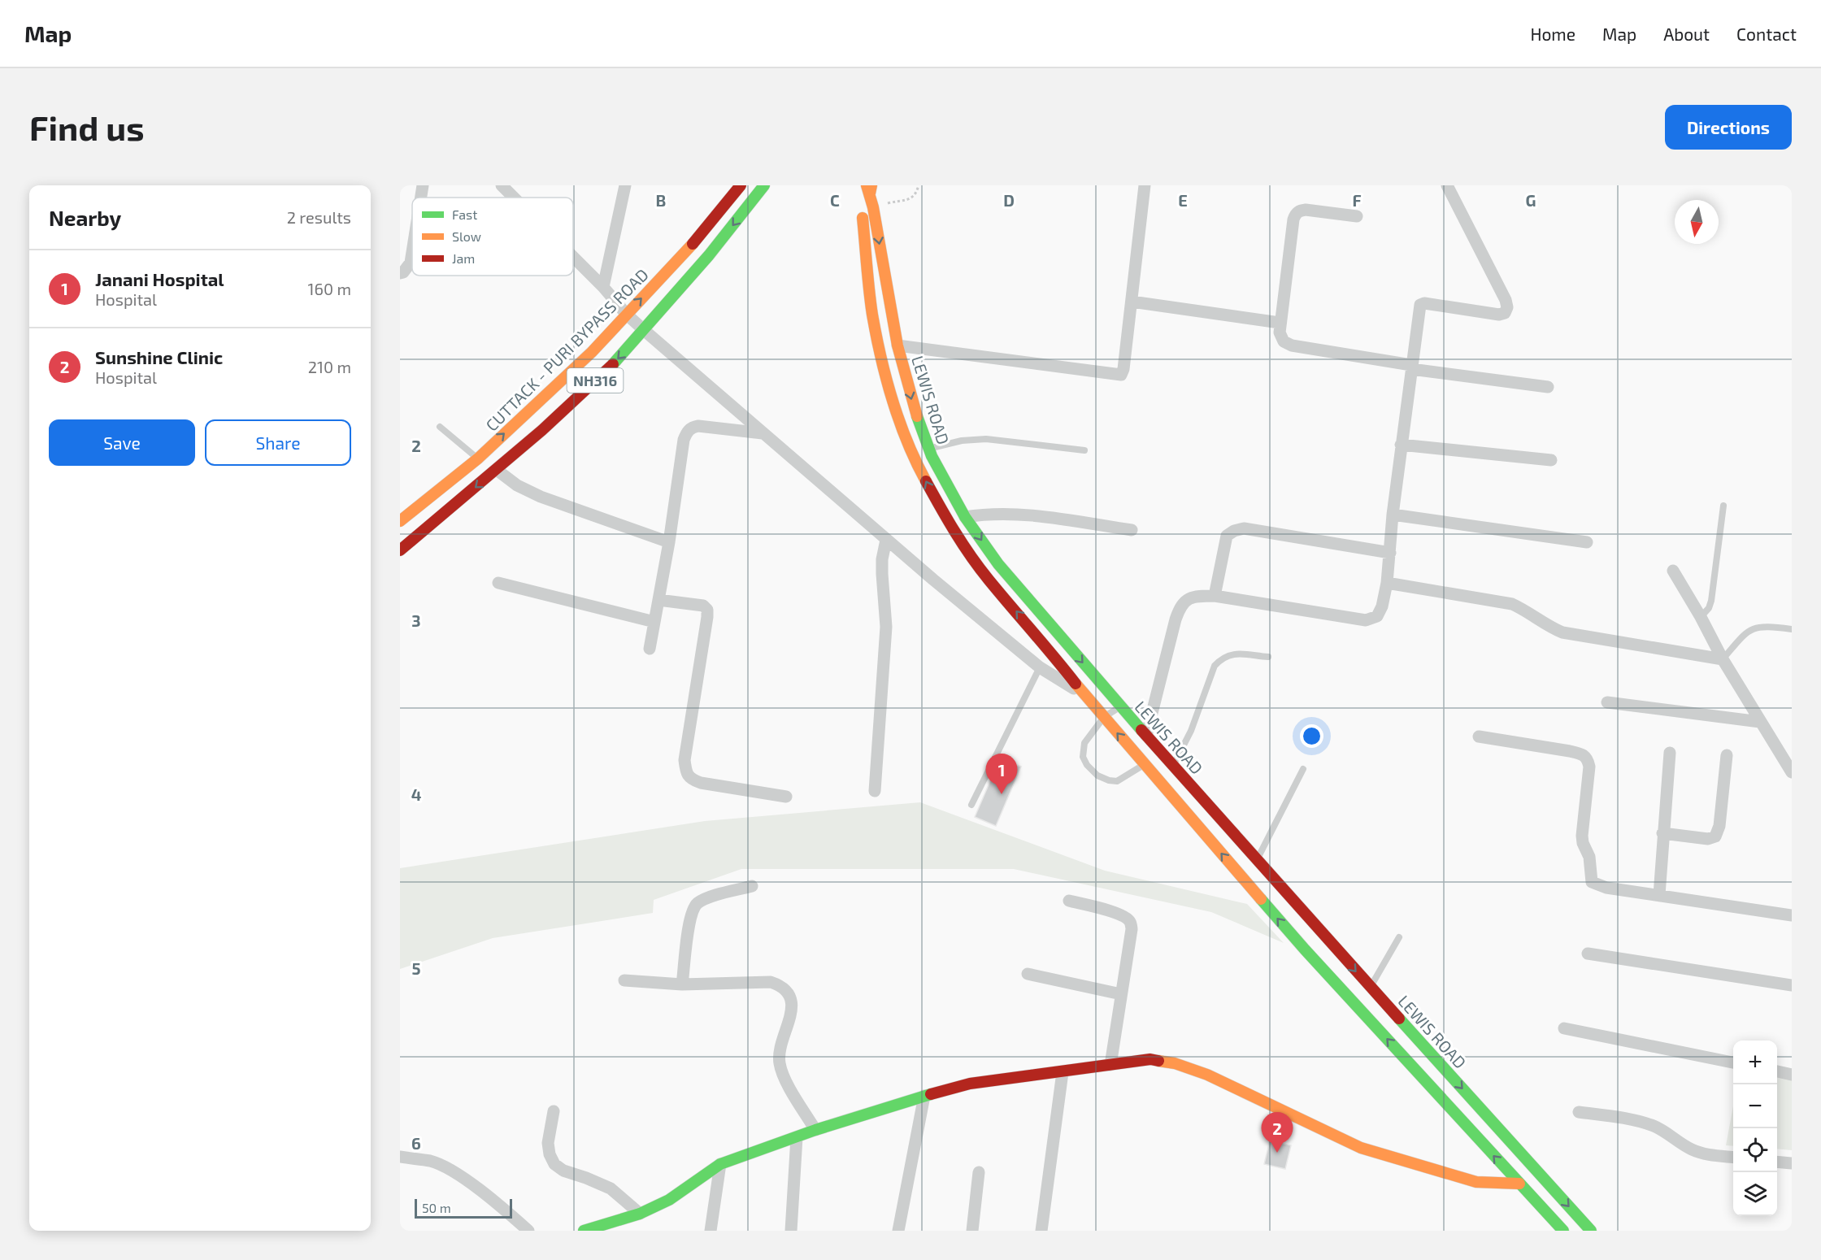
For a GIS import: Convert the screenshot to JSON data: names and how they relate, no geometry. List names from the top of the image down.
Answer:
{
  "streets": {
    "main road": ["CUTTACK - PURI BYPASS ROAD", "NH316", "LEWIS ROAD"]
  },
  "legend": ["Fast", "Slow", "Jam"],
  "scale_bar": "50 m",
  "north": "bottom",
  "page": {
    "header": "Map",
    "nav": [
      "Home",
      "Map",
      "About",
      "Contact"
    ],
    "buttons": [
      "Directions",
      ["Save", "Share"]
    ],
    "title": "Find us",
    "heading": ["Nearby", "2 results"],
    "list": [
      {
        "mark": "1",
        "name": "Janani Hospital",
        "note": "Hospital",
        "value": "160 m"
      },
      {
        "mark": "2",
        "name": "Sunshine Clinic",
        "note": "Hospital",
        "value": "210 m"
      }
    ],
    "pins": ["1", "2"],
    "map_buttons": ["+", "−"],
    "scale": "50 m"
  },
  "grid": {
    "columns": [
      "B",
      "C",
      "D",
      "E",
      "F",
      "G"
    ],
    "rows": [
      "2",
      "3",
      "4",
      "5",
      "6"
    ]
  }
}
